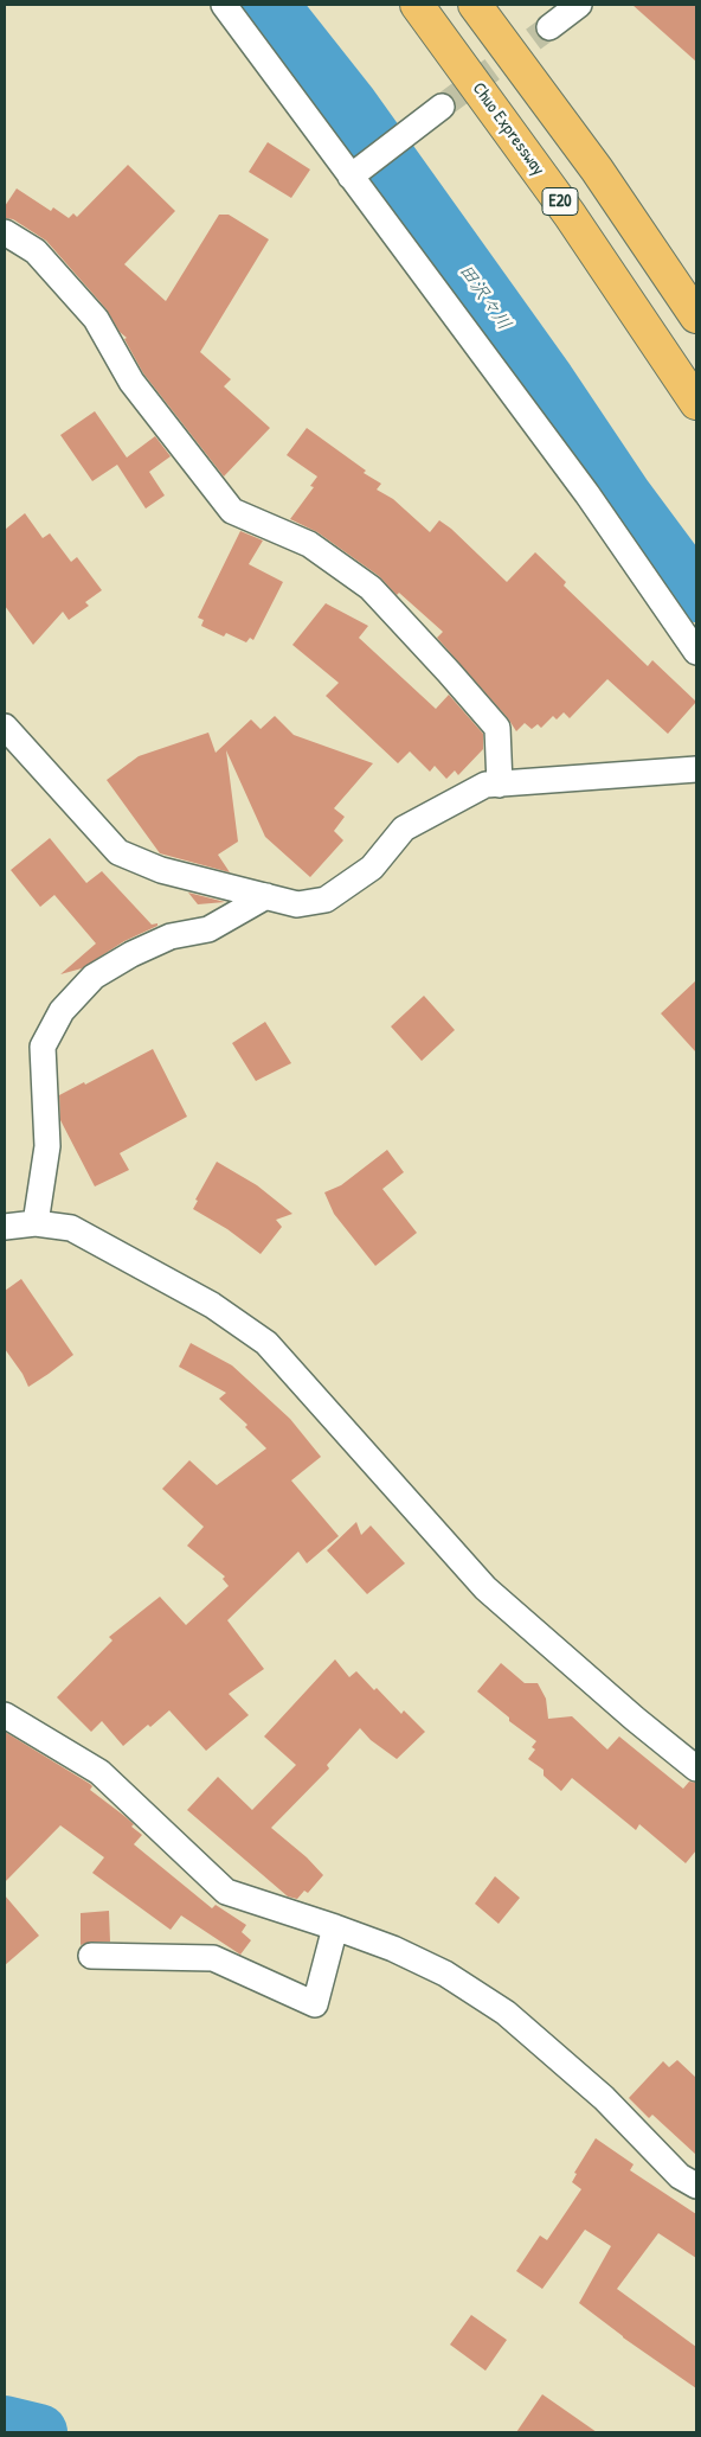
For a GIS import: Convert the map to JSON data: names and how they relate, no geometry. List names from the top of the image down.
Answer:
{
  "streets": {
    "highway": ["Chuo Expressway", "E20"]
  },
  "water": ["田沢々川"]
}
